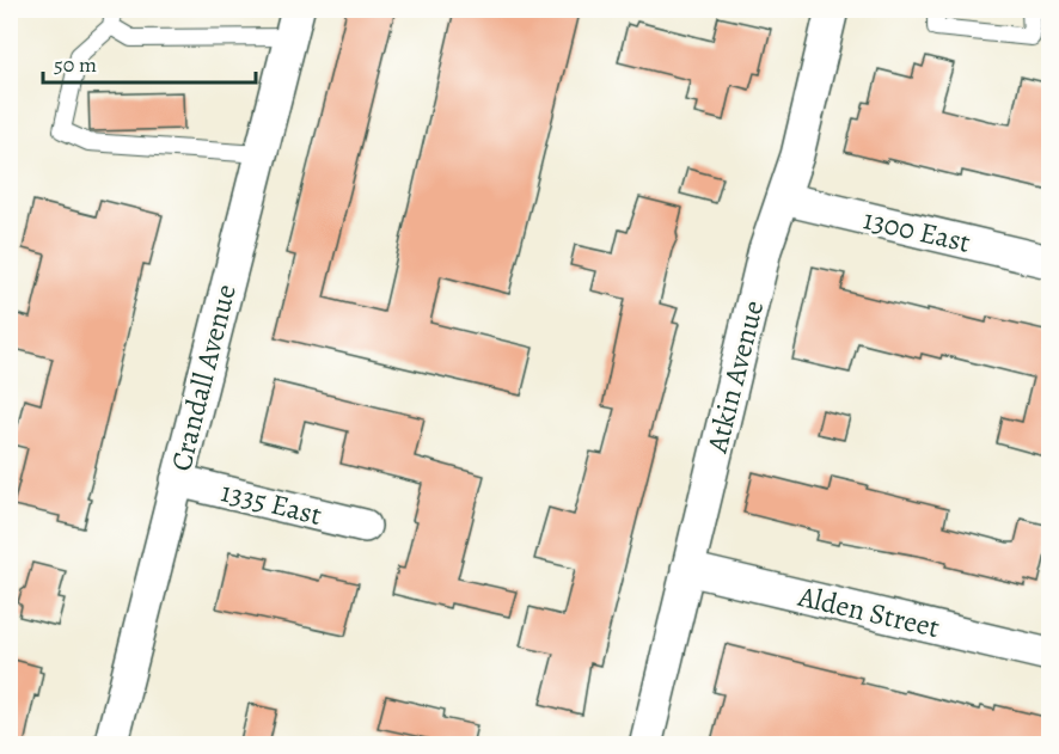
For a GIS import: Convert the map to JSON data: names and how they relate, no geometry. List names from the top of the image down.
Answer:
{
  "streets": {
    "street": [
      "1300 East",
      "Atkin Avenue",
      "Crandall Avenue",
      "1335 East",
      "Alden Street"
    ]
  },
  "crossings": [
    ["1300 East", "Atkin Avenue"],
    ["Atkin Avenue", "Alden Street"],
    ["Crandall Avenue", "1335 East"]
  ],
  "scale_bar": "50 m"
}
